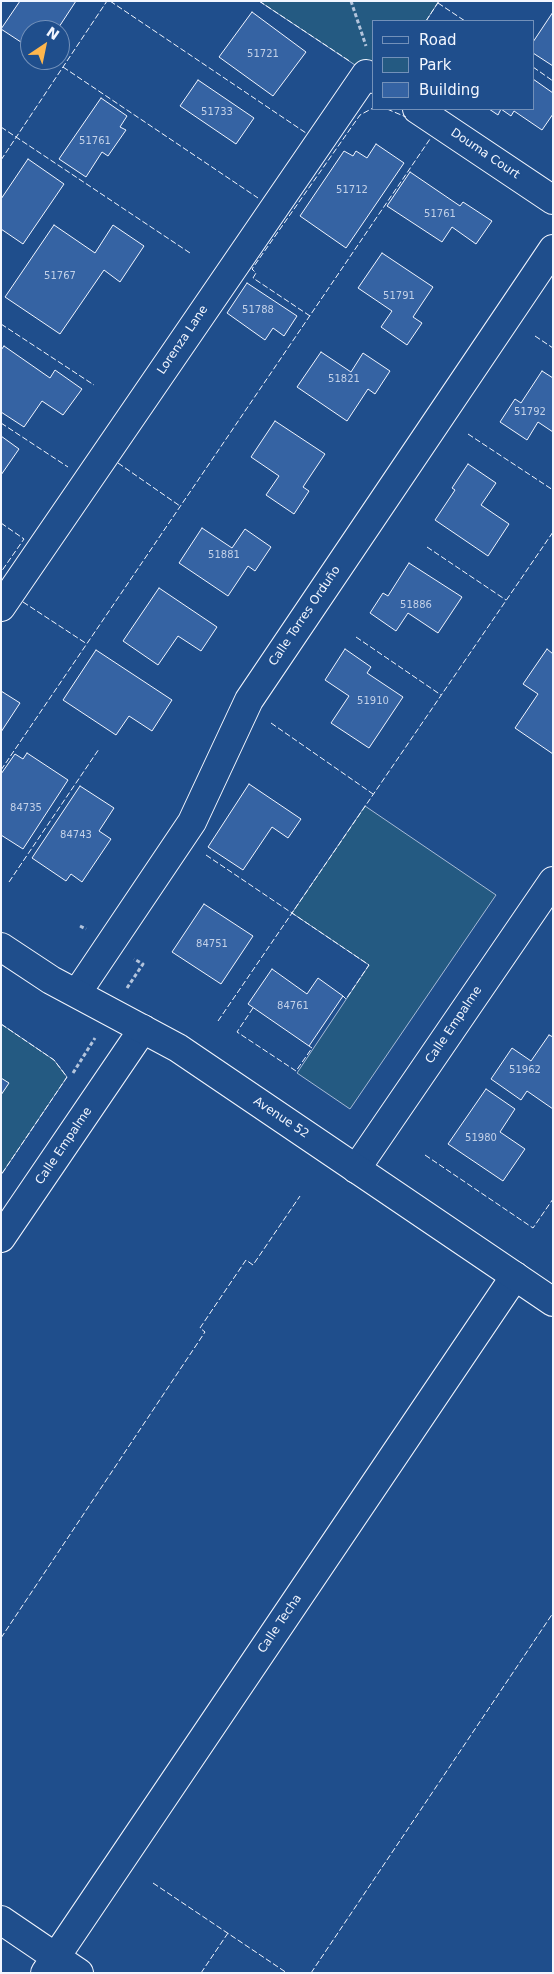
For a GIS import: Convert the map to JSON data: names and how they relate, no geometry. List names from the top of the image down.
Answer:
{
  "streets": {
    "street": [
      "Douma Court",
      "Lorenza Lane",
      "Calle Torres Orduño",
      "Calle Empalme",
      "Avenue 52",
      "Calle Techa"
    ]
  },
  "crossings": [
    ["Calle Torres Orduño", "Avenue 52"],
    ["Calle Empalme", "Avenue 52"],
    ["Avenue 52", "Calle Techa"]
  ],
  "house_numbers": [
    "51721",
    "51733",
    "51761",
    "51712",
    "51761",
    "51767",
    "51791",
    "51788",
    "51821",
    "51792",
    "51881",
    "51886",
    "51910",
    "84735",
    "84743",
    "84751",
    "84761",
    "51962",
    "51980"
  ],
  "legend": ["Road", "Park", "Building"],
  "north": "top right"
}
